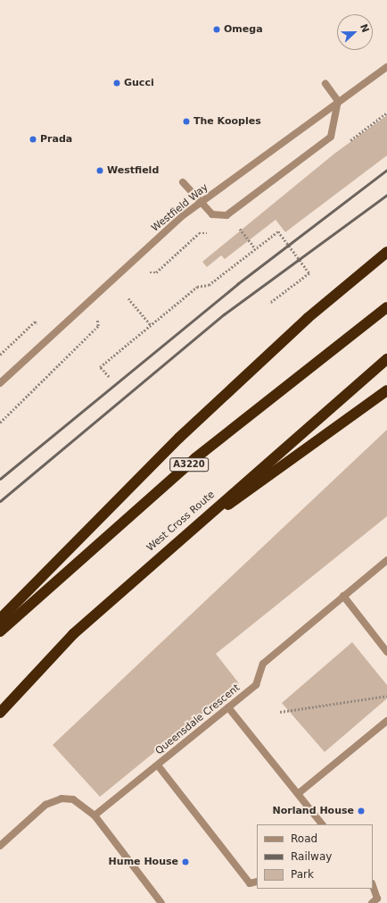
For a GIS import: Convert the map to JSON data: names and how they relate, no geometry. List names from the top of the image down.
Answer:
{
  "streets": {
    "highway": ["A3220", "West Cross Route"],
    "street": ["Westfield Way", "Queensdale Crescent"]
  },
  "places": [
    "Omega",
    "Gucci",
    "The Kooples",
    "Prada",
    "Westfield",
    "Norland House",
    "Hume House"
  ],
  "legend": ["Road", "Railway", "Park"],
  "north": "right"
}
